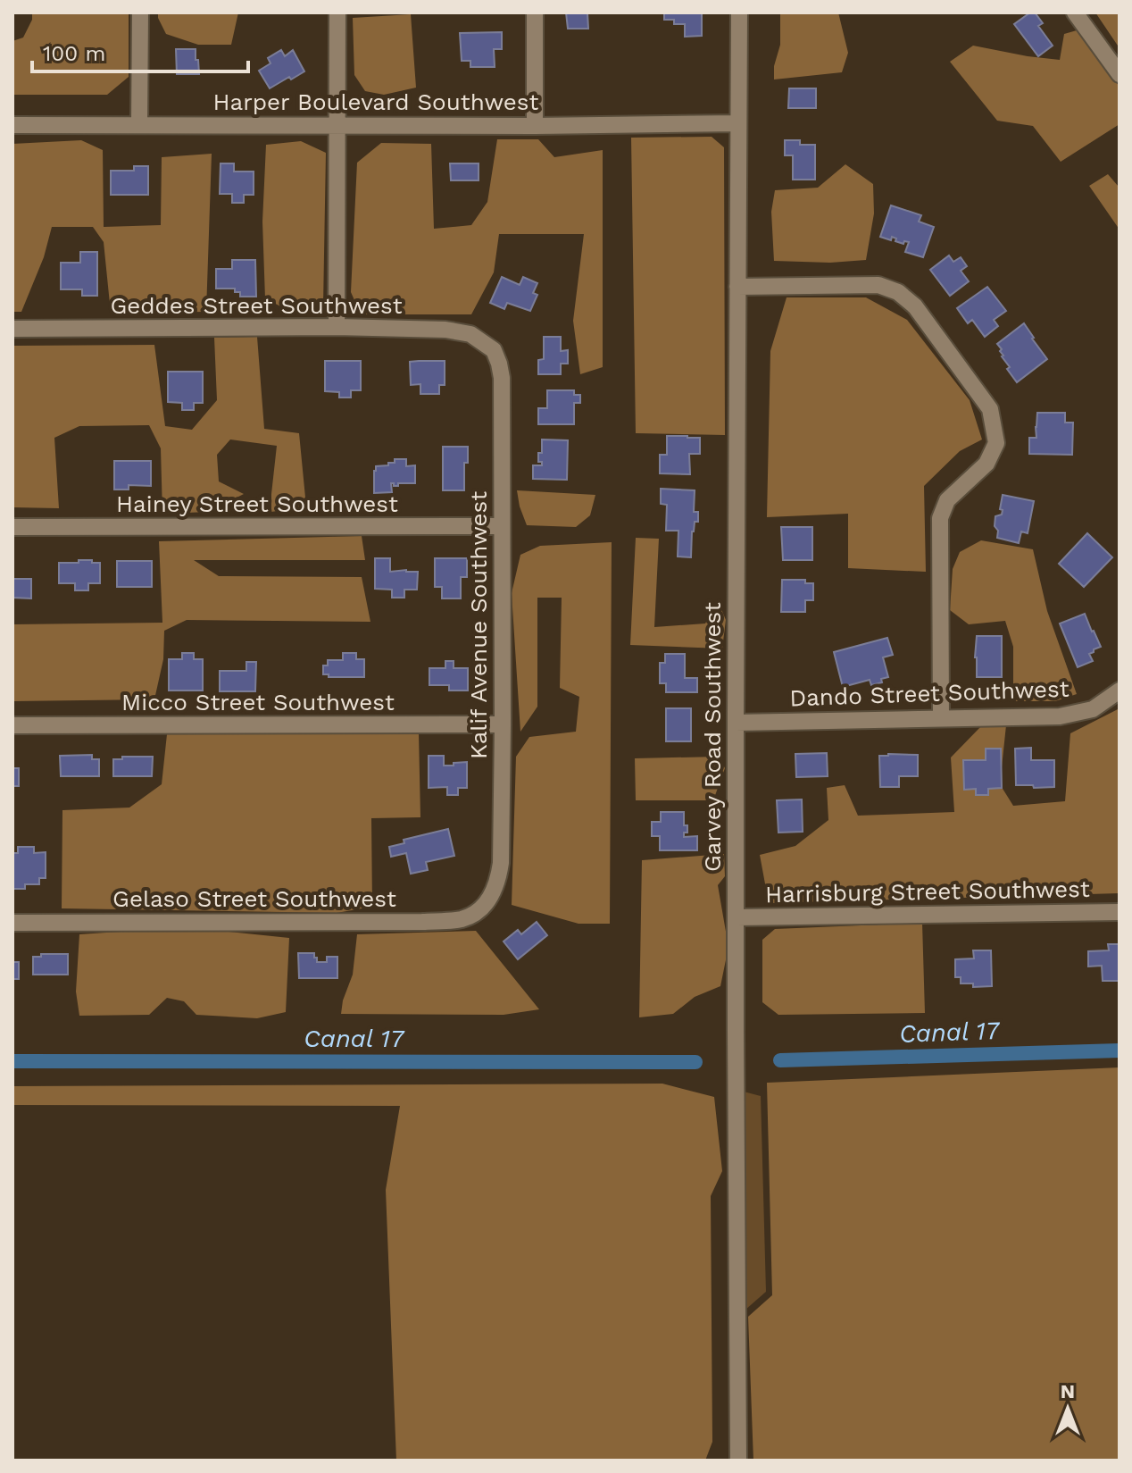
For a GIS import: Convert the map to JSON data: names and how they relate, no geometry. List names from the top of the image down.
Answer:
{
  "streets": {
    "street": [
      "Harper Boulevard Southwest",
      "Geddes Street Southwest",
      "Hainey Street Southwest",
      "Kalif Avenue Southwest",
      "Dando Street Southwest",
      "Micco Street Southwest",
      "Garvey Road Southwest",
      "Harrisburg Street Southwest",
      "Gelaso Street Southwest"
    ]
  },
  "crossings": [
    ["Harper Boulevard Southwest", "Garvey Road Southwest"],
    ["Geddes Street Southwest", "Kalif Avenue Southwest"],
    ["Hainey Street Southwest", "Kalif Avenue Southwest"],
    ["Kalif Avenue Southwest", "Micco Street Southwest"],
    ["Kalif Avenue Southwest", "Gelaso Street Southwest"],
    ["Dando Street Southwest", "Garvey Road Southwest"],
    ["Garvey Road Southwest", "Harrisburg Street Southwest"]
  ],
  "water": ["Canal 17"],
  "scale_bar": "100 m",
  "north": "top"
}
